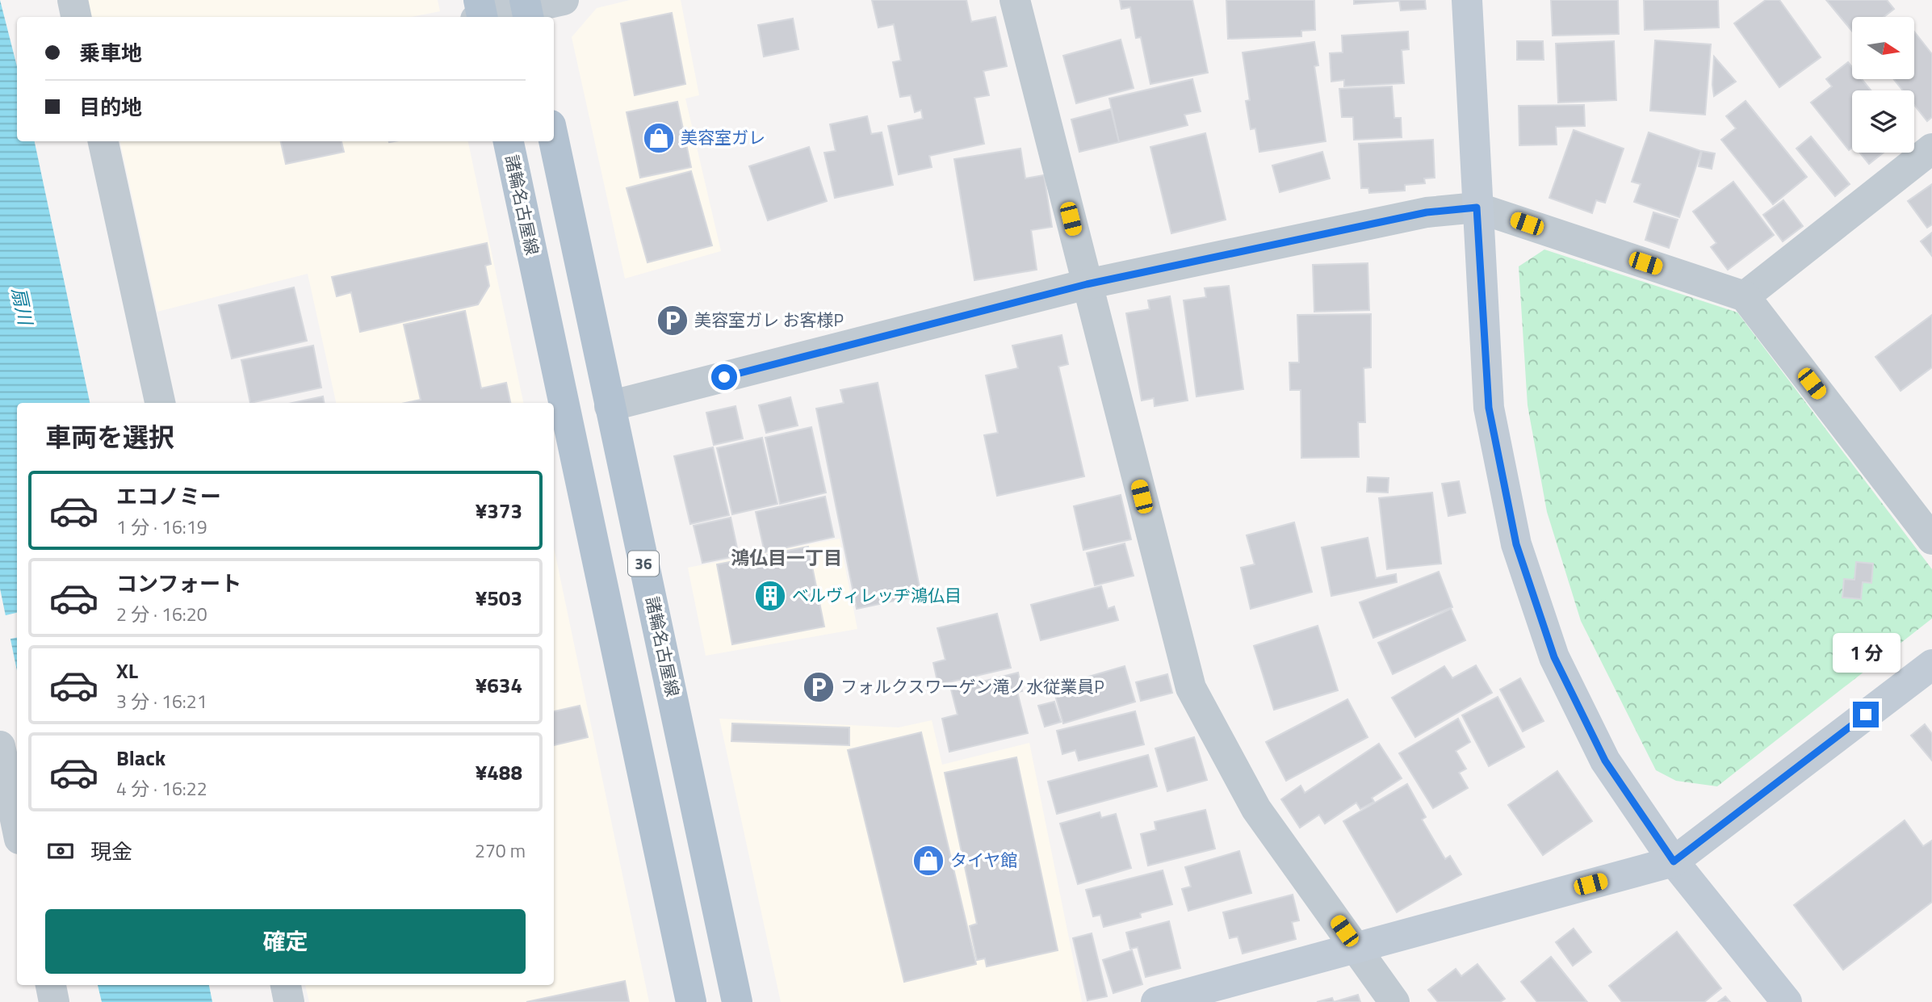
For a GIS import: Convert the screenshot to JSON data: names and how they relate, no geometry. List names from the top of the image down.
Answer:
{
  "streets": {
    "main road": ["諸輪名古屋線", "36"]
  },
  "districts": ["鴻仏目一丁目"],
  "water": ["扇川"],
  "places": {
    "shop": ["美容室ガレ", "タイヤ館"],
    "parking": ["美容室ガレ お客様P", "フォルクスワーゲン滝ノ水従業員P"],
    "building": ["ベルヴィレッヂ鴻仏目"]
  },
  "north": "right",
  "page": {
    "banner": ["乗車地", "目的地"],
    "heading": "車両を選択",
    "list": [
      {
        "name": "エコノミー",
        "note": "1 分 · 16:19",
        "value": "¥373"
      },
      {
        "name": "コンフォート",
        "note": "2 分 · 16:20",
        "value": "¥503"
      },
      {
        "name": "XL",
        "note": "3 分 · 16:21",
        "value": "¥634"
      },
      {
        "name": "Black",
        "note": "4 分 · 16:22",
        "value": "¥488"
      }
    ],
    "bubble": "1 分",
    "pay": ["現金", "270 m"],
    "buttons": "確定"
  }
}
